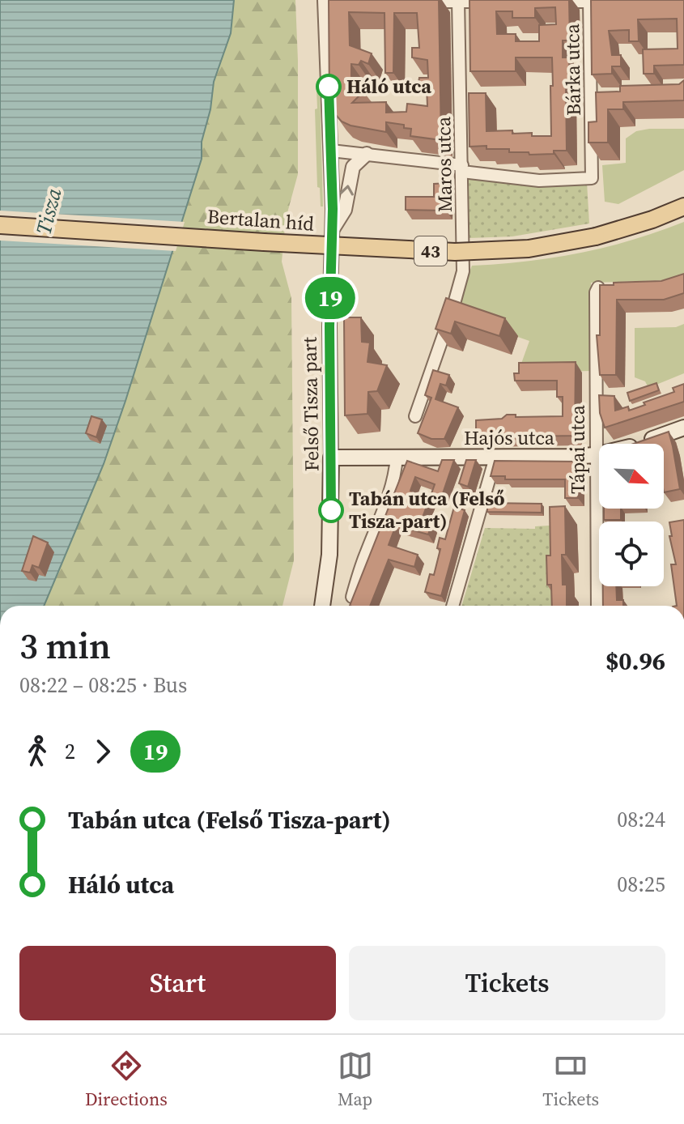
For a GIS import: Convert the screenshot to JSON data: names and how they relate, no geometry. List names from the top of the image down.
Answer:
{
  "streets": {
    "main road": [
      "Bertalan híd",
      "43",
      "Felső Tisza part",
      "Hajós utca"
    ],
    "street": ["Bárka utca", "Maros utca", "Tápai utca"]
  },
  "crossings": [
    ["Bárka utca", "Maros utca"],
    ["Felső Tisza part", "Hajós utca"],
    ["Hajós utca", "Tápai utca"]
  ],
  "water": ["Tisza"],
  "places": ["Háló utca", "Tabán utca (Felső Tisza-part)"],
  "lines": ["bus line 19"],
  "north": "bottom right",
  "page": {
    "on_map": "19",
    "heading": ["3 min", "08:22 – 08:25 · Bus", "$0.96"],
    "legs": ["2", "19"],
    "list": [
      {
        "name": "Tabán utca (Felső Tisza-part)",
        "value": "08:24"
      },
      {
        "name": "Háló utca",
        "value": "08:25"
      }
    ],
    "buttons": ["Start", "Tickets"],
    "tabs": ["Directions", "Map", "Tickets"]
  }
}
